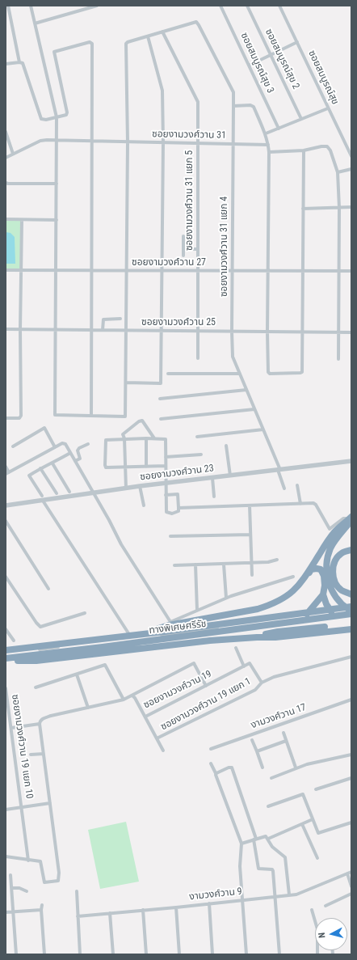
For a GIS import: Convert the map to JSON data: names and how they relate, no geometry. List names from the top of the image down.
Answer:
{
  "streets": {
    "highway": ["ทางพิเศษศรีรัช"],
    "street": [
      "ซอยสมบูรณ์สุข 2",
      "ซอยสมบูรณ์สุข 3",
      "ซอยสมบูรณ์สุข",
      "ซอยงามวงศ์วาน 31",
      "ซอยงามวงศ์วาน 31 แยก 5",
      "ซอยงามวงศ์วาน 31 แยก 4",
      "ซอยงามวงศ์วาน 27",
      "ซอยงามวงศ์วาน 25",
      "ซอยงามวงศ์วาน 23",
      "ซอยงามวงศ์วาน 19",
      "ซอยงามวงศ์วาน 19 แยก 1",
      "งามวงศ์วาน 17",
      "ซอยงามวงศ์วาน 19 แยก 10",
      "งามวงศ์วาน 9"
    ]
  },
  "crossings": [
    ["ซอยงามวงศ์วาน 31", "ซอยงามวงศ์วาน 31 แยก 5"],
    ["ซอยงามวงศ์วาน 31", "ซอยงามวงศ์วาน 31 แยก 4"],
    ["ซอยงามวงศ์วาน 31 แยก 5", "ซอยงามวงศ์วาน 31 แยก 4"],
    ["ซอยงามวงศ์วาน 31 แยก 5", "ซอยงามวงศ์วาน 27"],
    ["ซอยงามวงศ์วาน 31 แยก 5", "ซอยงามวงศ์วาน 25"],
    ["ซอยงามวงศ์วาน 31 แยก 4", "ซอยงามวงศ์วาน 27"],
    ["ซอยงามวงศ์วาน 31 แยก 4", "ซอยงามวงศ์วาน 25"],
    ["ซอยงามวงศ์วาน 31 แยก 4", "ซอยงามวงศ์วาน 23"]
  ],
  "north": "left"
}
